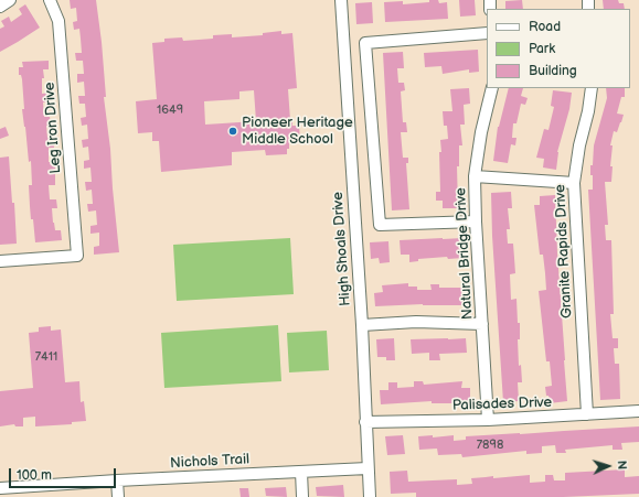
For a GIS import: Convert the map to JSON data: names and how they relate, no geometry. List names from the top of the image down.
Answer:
{
  "streets": {
    "street": [
      "Leg Iron Drive",
      "High Shoals Drive",
      "Granite Rapids Drive",
      "Natural Bridge Drive",
      "Palisades Drive",
      "Nichols Trail"
    ]
  },
  "crossings": [
    ["High Shoals Drive", "Palisades Drive"],
    ["High Shoals Drive", "Nichols Trail"],
    ["Granite Rapids Drive", "Palisades Drive"],
    ["Natural Bridge Drive", "Palisades Drive"]
  ],
  "places": ["Pioneer Heritage Middle School"],
  "house_numbers": ["1649", "7411", "7898"],
  "legend": ["Road", "Park", "Building"],
  "scale_bar": "100 m",
  "north": "right"
}
